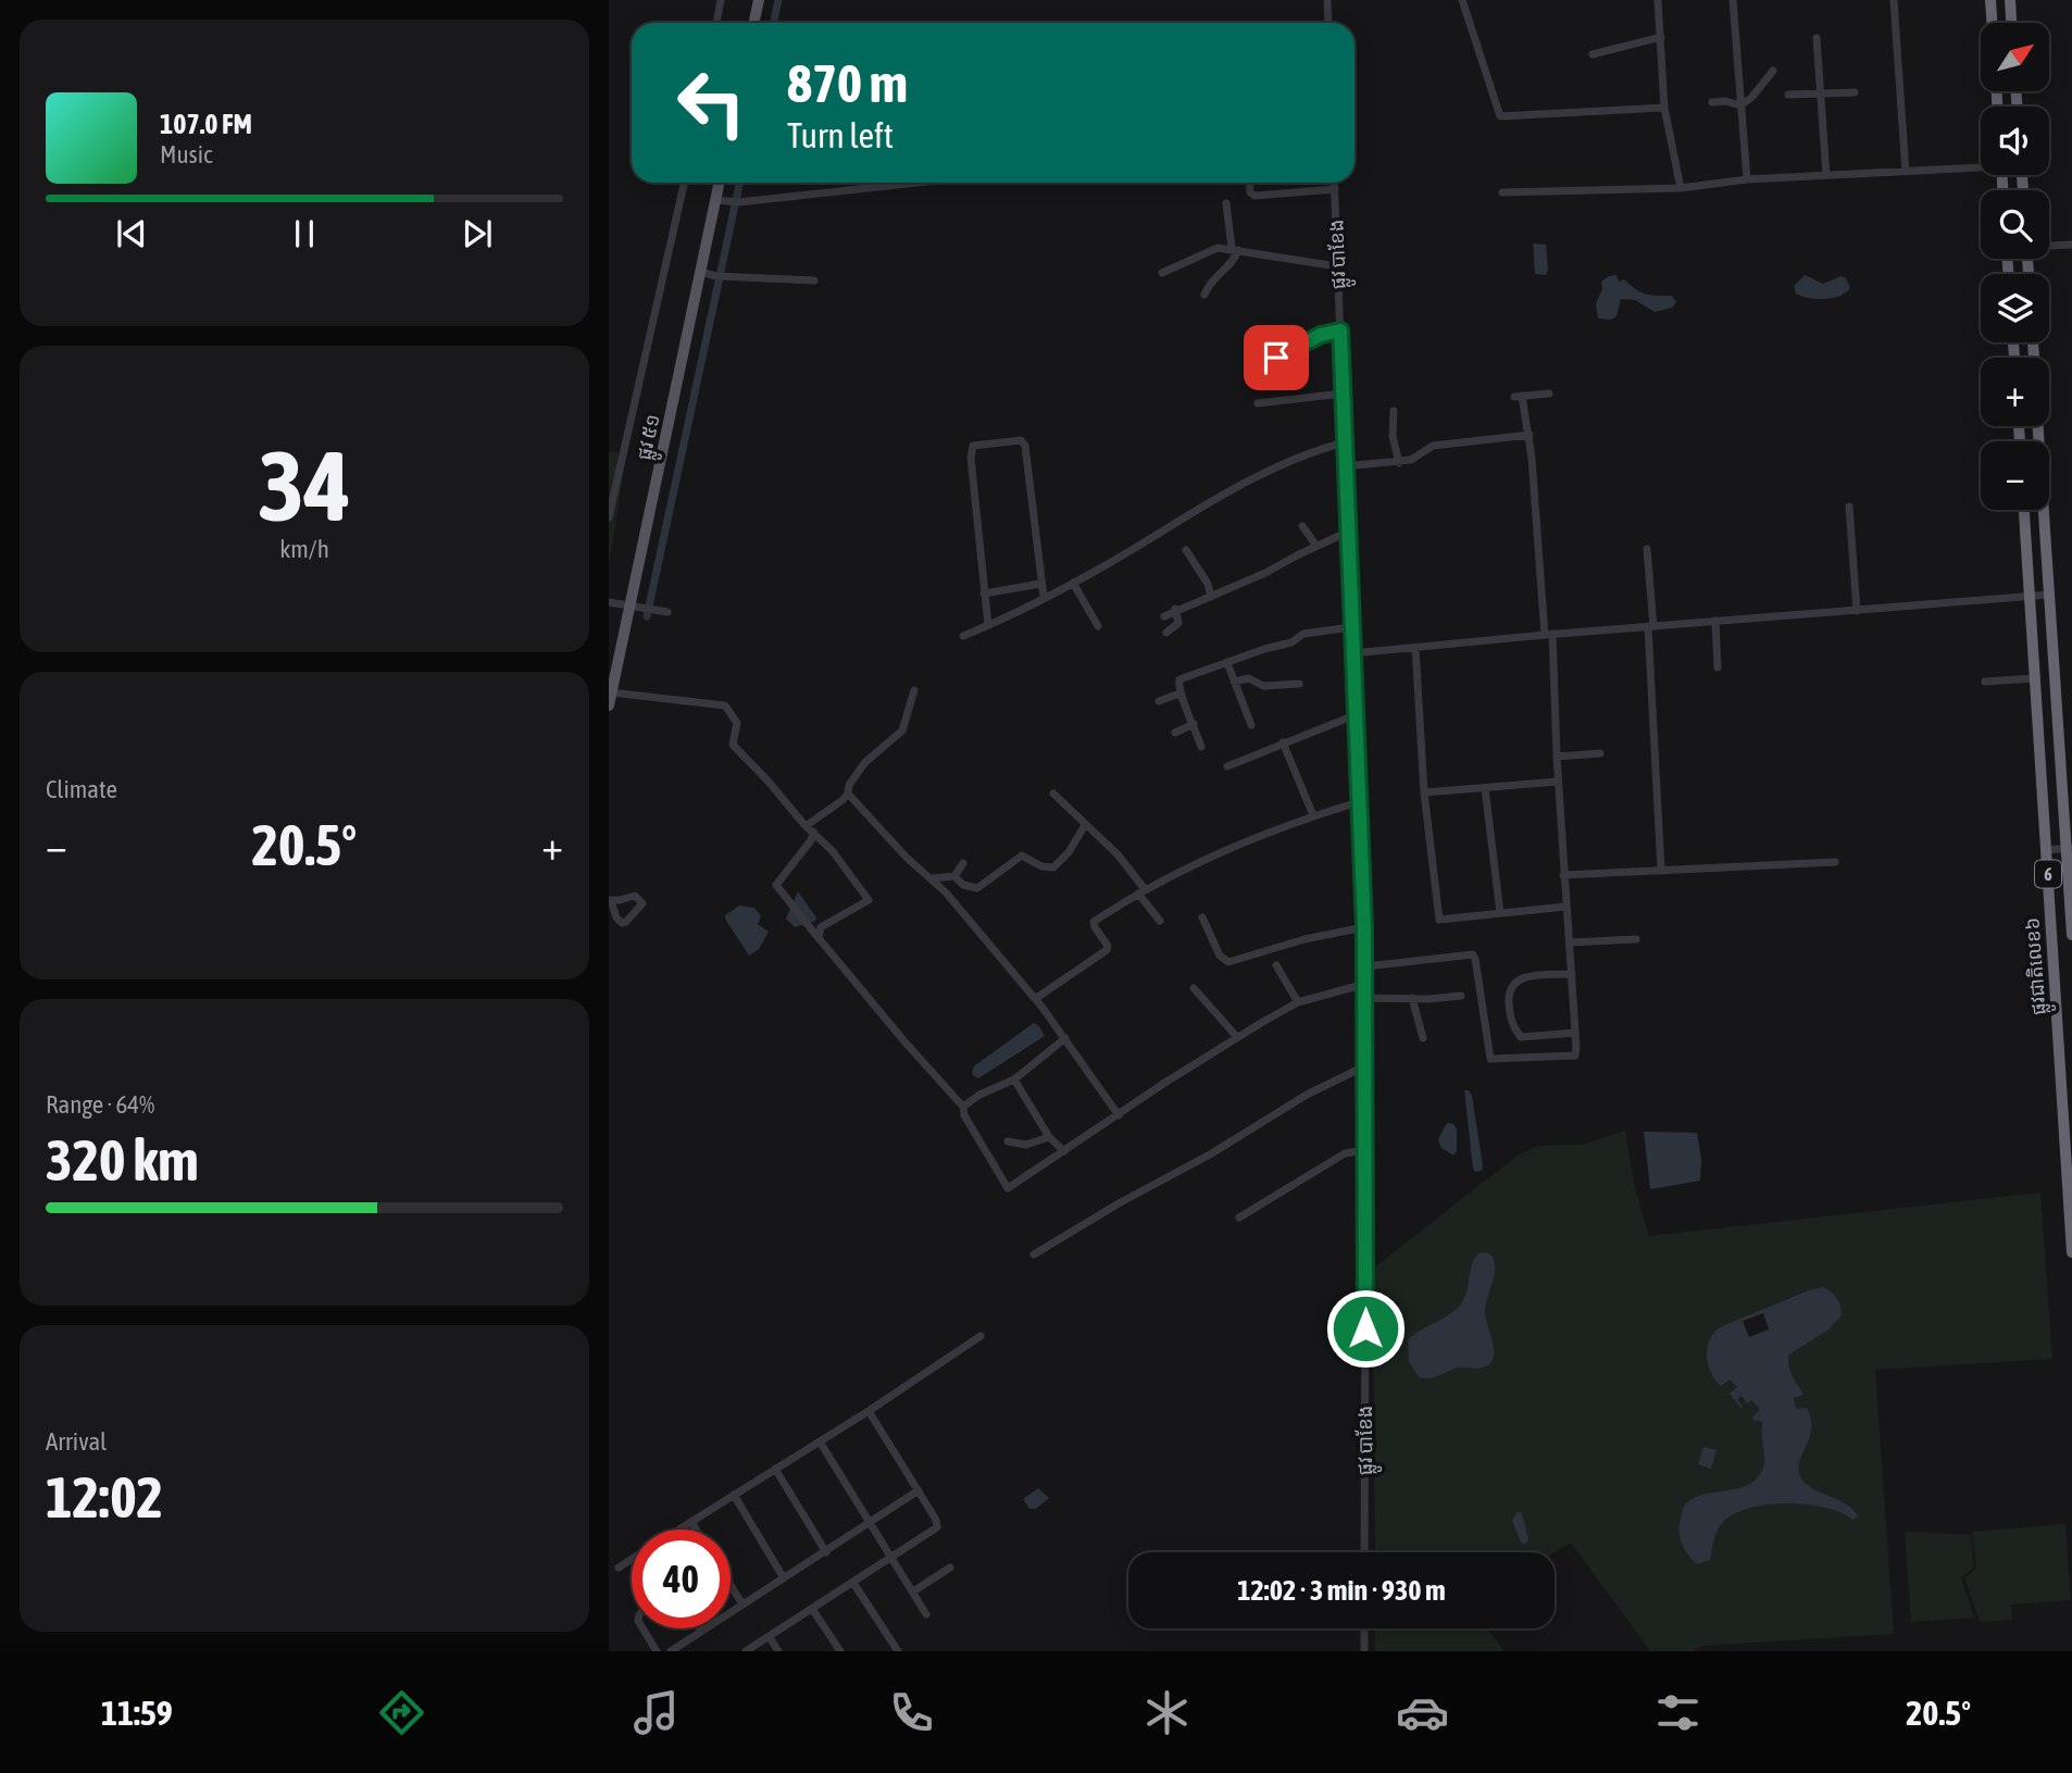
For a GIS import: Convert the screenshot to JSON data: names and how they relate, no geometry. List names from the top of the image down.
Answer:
{
  "streets": {
    "highway": ["6", "ផ្លូវជាតិលេខ៦"],
    "main road": ["ផ្លូវ ៥១"],
    "street": ["ផ្លូវ បាខែង"]
  },
  "north": "top right",
  "page": {
    "map_buttons": ["+", "−"],
    "turn": ["870 m", "Turn left"],
    "song": ["107.0 FM", "Music"],
    "tile": [
      ["34", "km/h"],
      "Climate",
      ["Range · 64%", "320 km"],
      ["Arrival", "12:02"]
    ],
    "heat": ["−", "20.5°", "+"],
    "limit": "40",
    "trip": "12:02 · 3 min · 930 m",
    "tabs": ["11:59", "20.5°"]
  }
}
